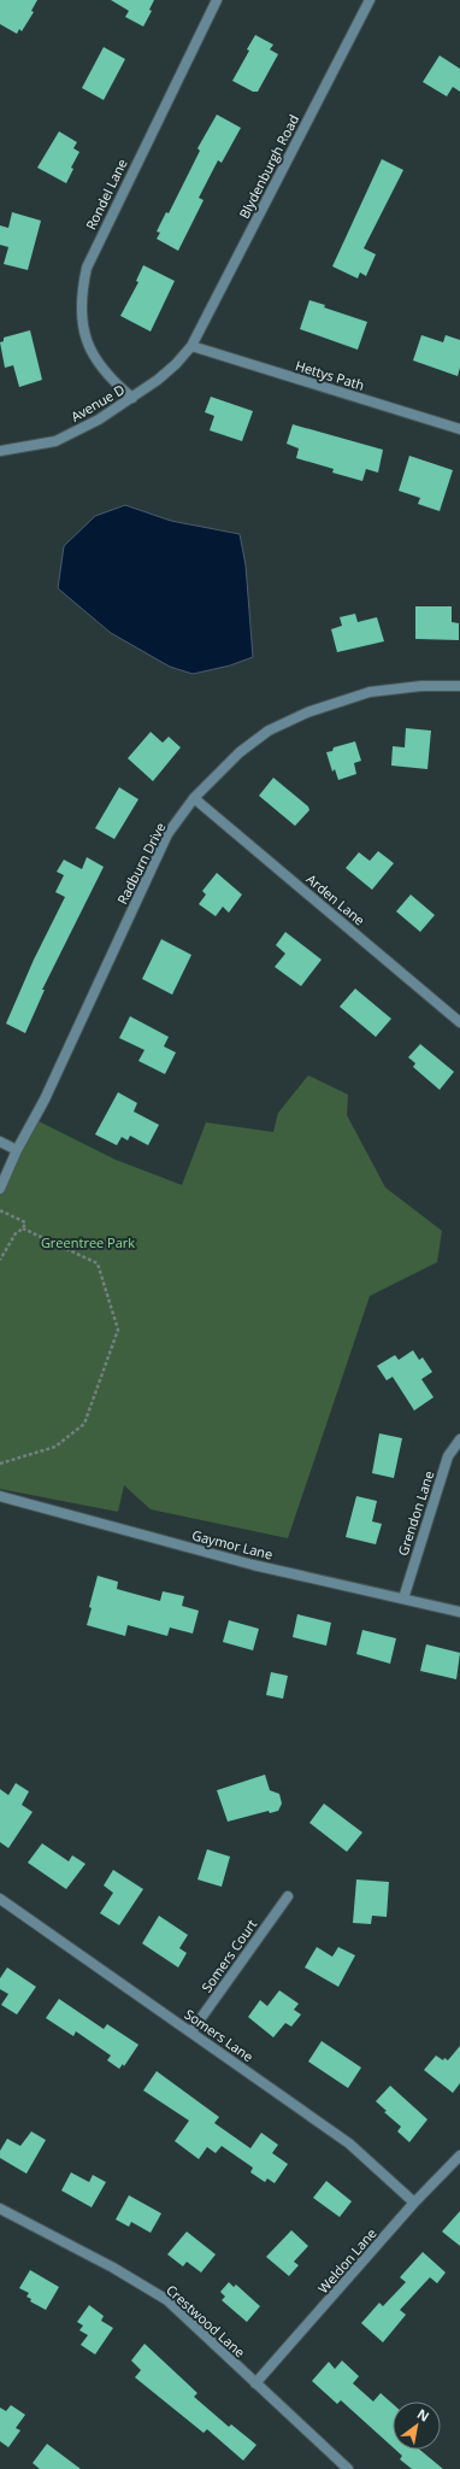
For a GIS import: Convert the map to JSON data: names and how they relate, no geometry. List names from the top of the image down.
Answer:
{
  "streets": {
    "street": [
      "Blydenburgh Road",
      "Rondel Lane",
      "Hettys Path",
      "Avenue D",
      "Radburn Drive",
      "Arden Lane",
      "Grendon Lane",
      "Gaymor Lane",
      "Somers Court",
      "Somers Lane",
      "Weldon Lane",
      "Crestwood Lane"
    ]
  },
  "crossings": [
    ["Blydenburgh Road", "Hettys Path"],
    ["Blydenburgh Road", "Avenue D"],
    ["Rondel Lane", "Avenue D"],
    ["Hettys Path", "Avenue D"],
    ["Radburn Drive", "Arden Lane"],
    ["Grendon Lane", "Gaymor Lane"],
    ["Somers Court", "Somers Lane"],
    ["Somers Lane", "Weldon Lane"],
    ["Weldon Lane", "Crestwood Lane"]
  ],
  "parks": ["Greentree Park"],
  "north": "top right"
}
